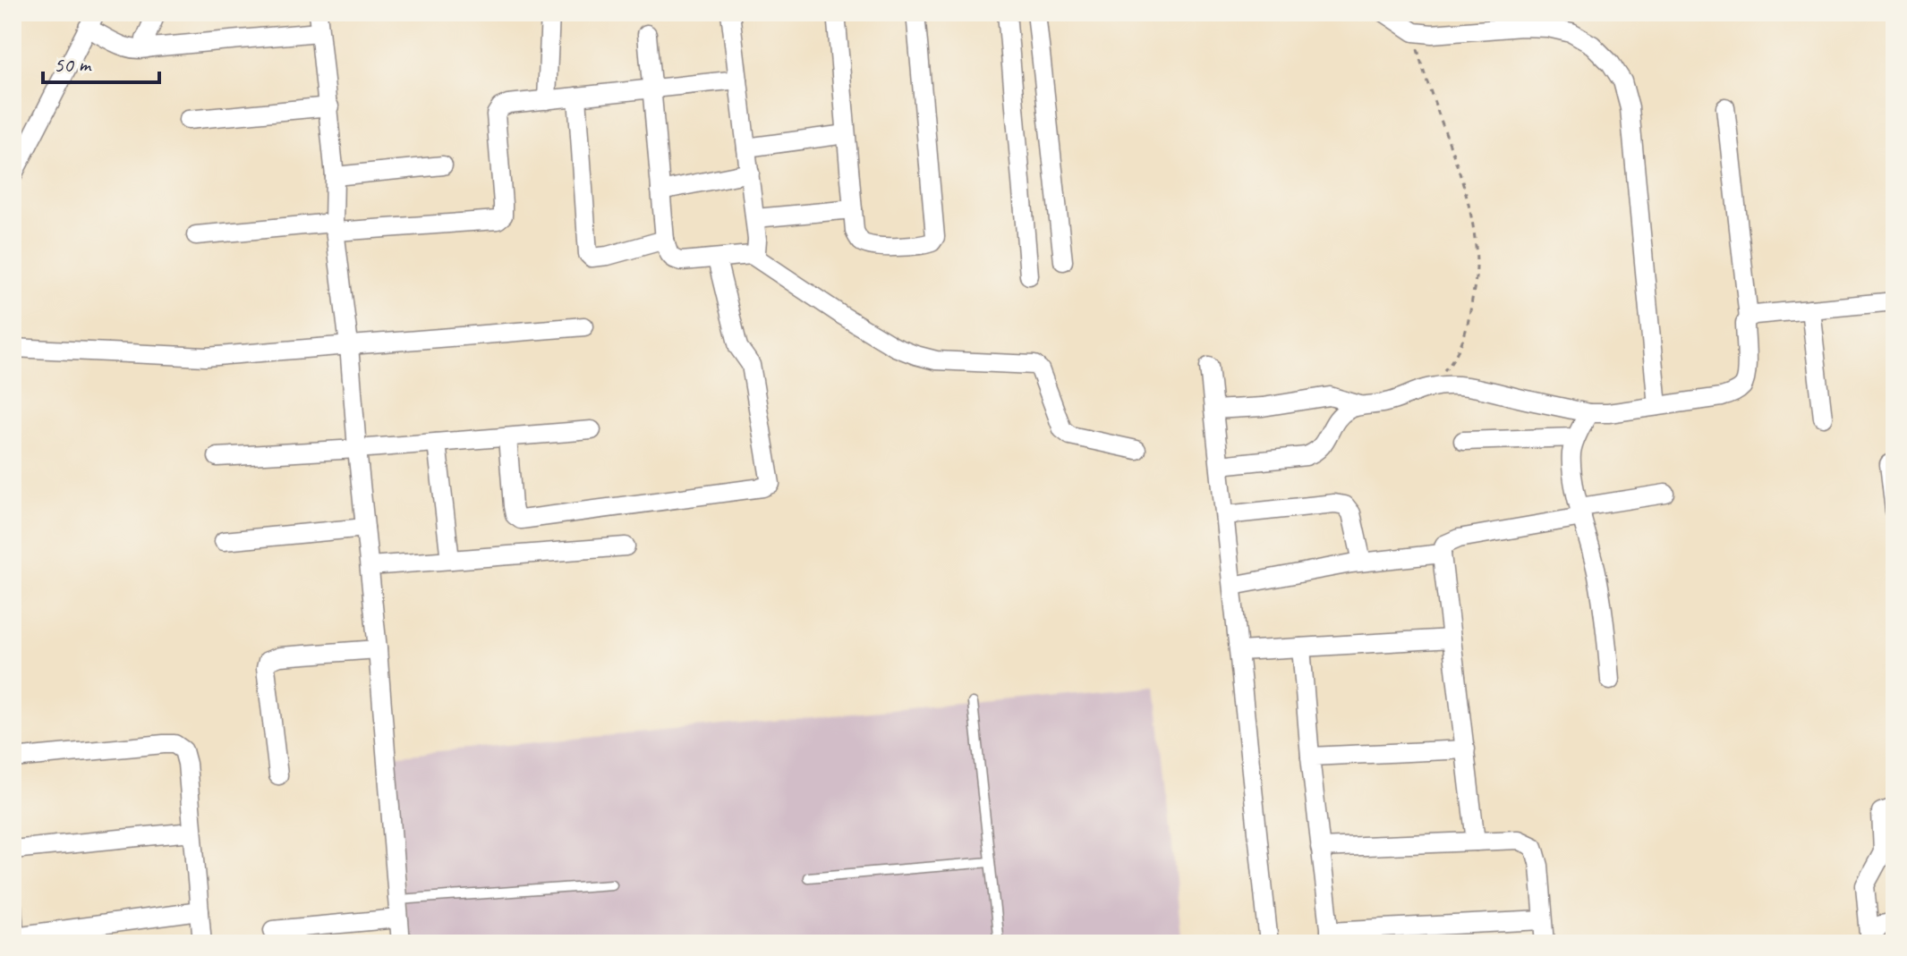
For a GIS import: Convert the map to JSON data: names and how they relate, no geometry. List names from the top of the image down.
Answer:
{
  "scale_bar": "50 m"
}
